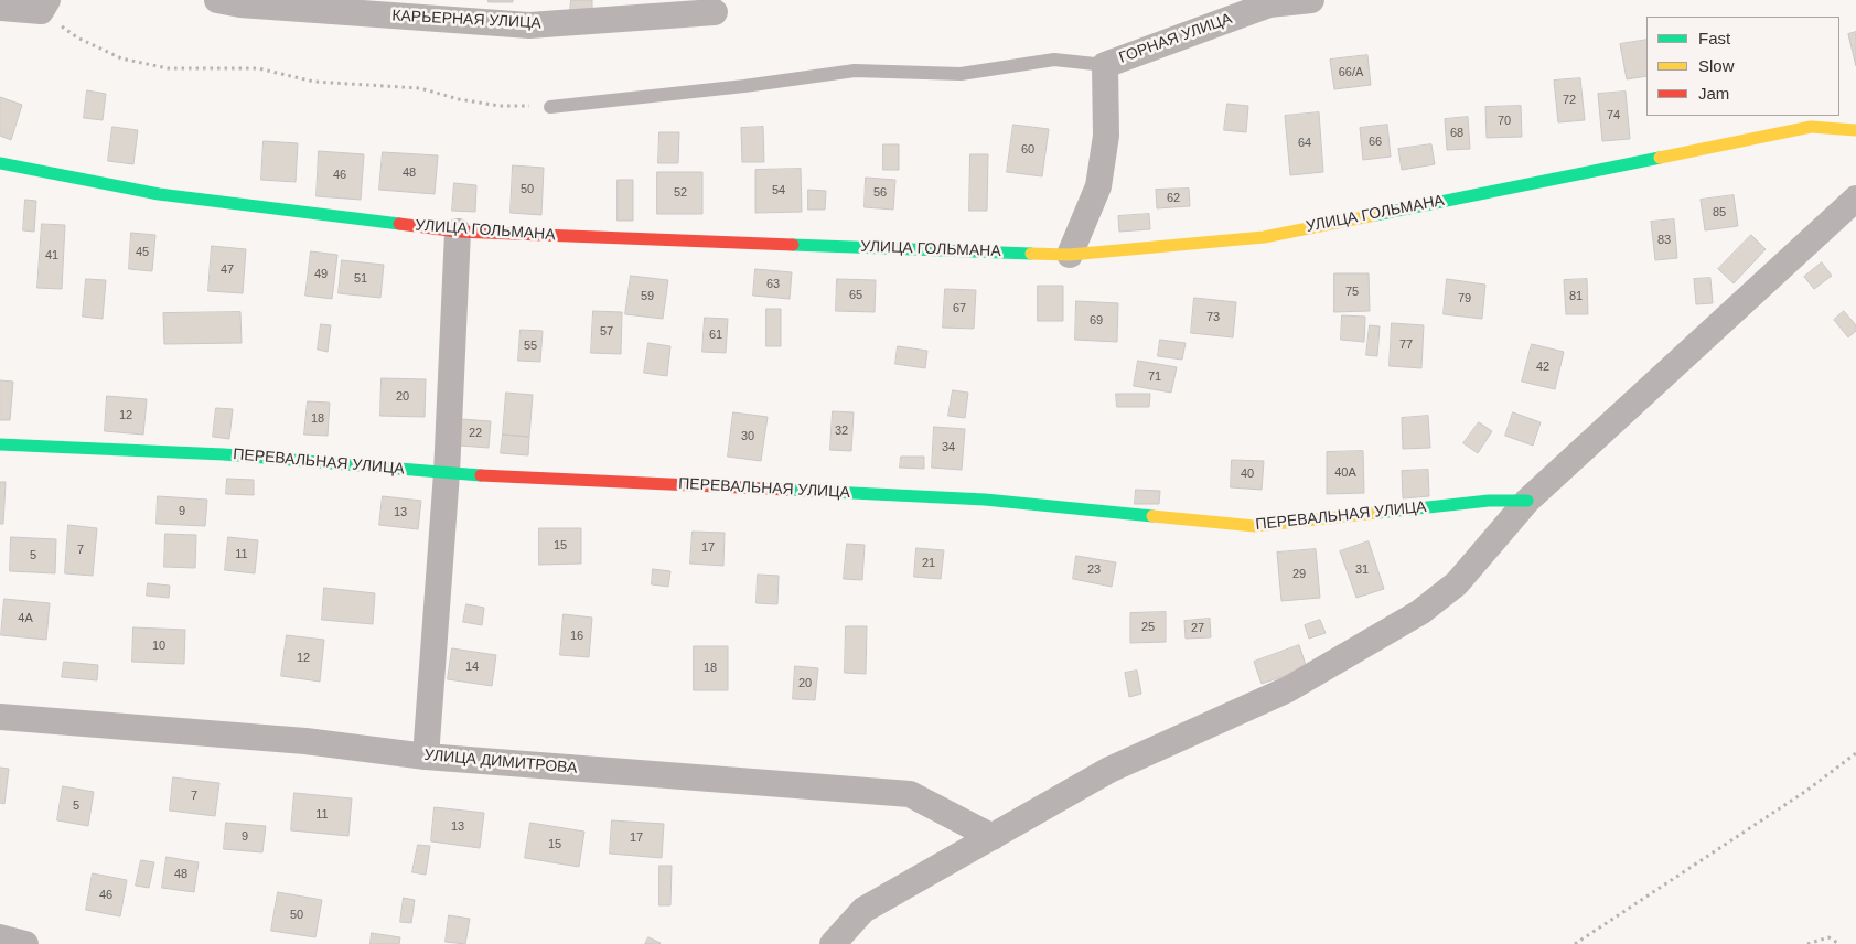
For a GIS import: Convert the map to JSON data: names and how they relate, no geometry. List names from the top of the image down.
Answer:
{
  "streets": {
    "street": [
      "КАРЬЕРНАЯ УЛИЦА",
      "ГОРНАЯ УЛИЦА",
      "УЛИЦА ГОЛЬМАНА",
      "ПЕРЕВАЛЬНАЯ УЛИЦА",
      "УЛИЦА ДИМИТРОВА"
    ]
  },
  "house_numbers": [
    "66/А",
    "72",
    "74",
    "70",
    "68",
    "66",
    "64",
    "60",
    "48",
    "46",
    "50",
    "54",
    "52",
    "56",
    "62",
    "85",
    "83",
    "45",
    "41",
    "47",
    "49",
    "51",
    "63",
    "75",
    "65",
    "59",
    "81",
    "79",
    "67",
    "73",
    "69",
    "57",
    "61",
    "77",
    "55",
    "42",
    "71",
    "20",
    "12",
    "18",
    "32",
    "22",
    "30",
    "34",
    "40А",
    "40",
    "9",
    "13",
    "15",
    "17",
    "7",
    "11",
    "5",
    "21",
    "23",
    "31",
    "29",
    "4А",
    "25",
    "27",
    "16",
    "10",
    "12",
    "14",
    "18",
    "20",
    "7",
    "5",
    "11",
    "13",
    "9",
    "17",
    "15",
    "48",
    "46",
    "50"
  ],
  "legend": ["Fast", "Slow", "Jam"]
}
